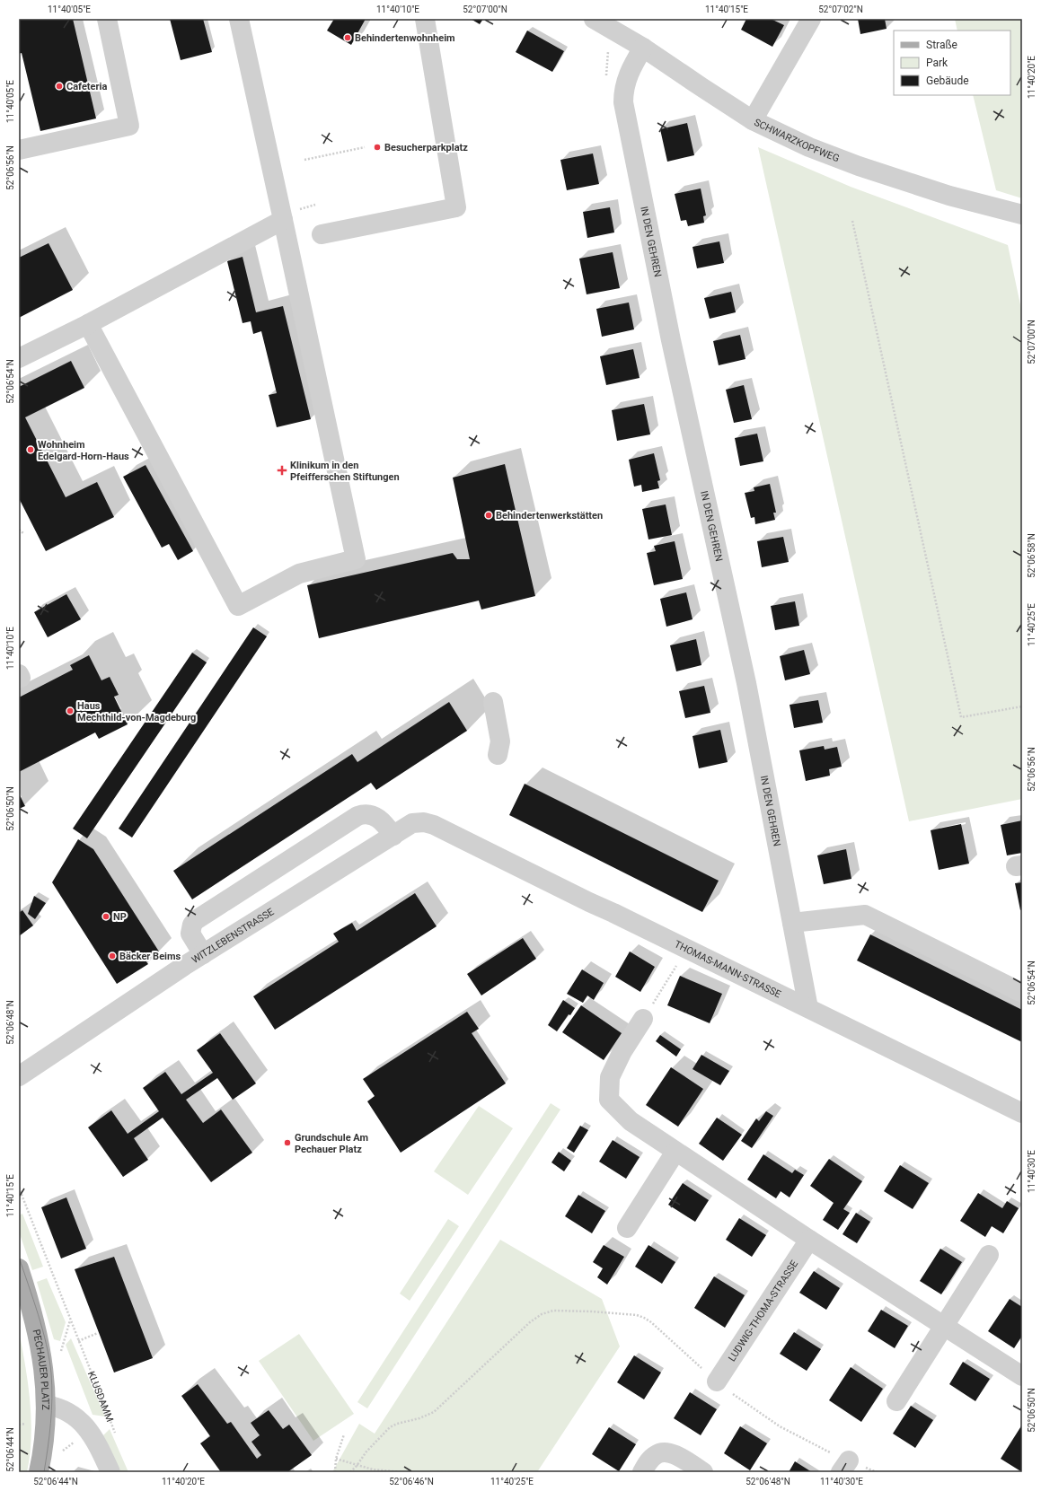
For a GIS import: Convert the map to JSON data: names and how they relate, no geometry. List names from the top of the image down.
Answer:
{
  "streets": {
    "main road": ["PECHAUER PLATZ"],
    "street": [
      "SCHWARZKOPFWEG",
      "IN DEN GEHREN",
      "WITZLEBENSTRASSE",
      "THOMAS-MANN-STRASSE",
      "LUDWIG-THOMA-STRASSE"
    ],
    "path": ["KLUSDAMM"]
  },
  "crossings": [
    ["SCHWARZKOPFWEG", "IN DEN GEHREN"],
    ["IN DEN GEHREN", "THOMAS-MANN-STRASSE"],
    ["WITZLEBENSTRASSE", "THOMAS-MANN-STRASSE"]
  ],
  "places": {
    "other": [
      "Behindertenwohnheim",
      "Cafeteria",
      "Besucherparkplatz",
      "Wohnheim Edelgard-Horn-Haus",
      "Behindertenwerkstätten",
      "Haus Mechthild-von-Magdeburg",
      "NP",
      "Bäcker Beims",
      "Grundschule Am Pechauer Platz"
    ],
    "health": ["Klinikum in den Pfeifferschen Stiftungen"]
  },
  "legend": ["Straße", "Park", "Gebäude"],
  "coordinates": [
    "11°40'05\"E",
    "11°40'10\"E",
    "52°07'00\"N",
    "11°40'15\"E",
    "52°07'02\"N",
    "11°40'20\"E",
    "52°06'56\"N",
    "52°06'54\"N",
    "52°06'58\"N",
    "11°40'25\"E",
    "52°06'50\"N",
    "52°06'48\"N",
    "11°40'30\"E",
    "52°06'44\"N",
    "52°06'46\"N"
  ]
}
